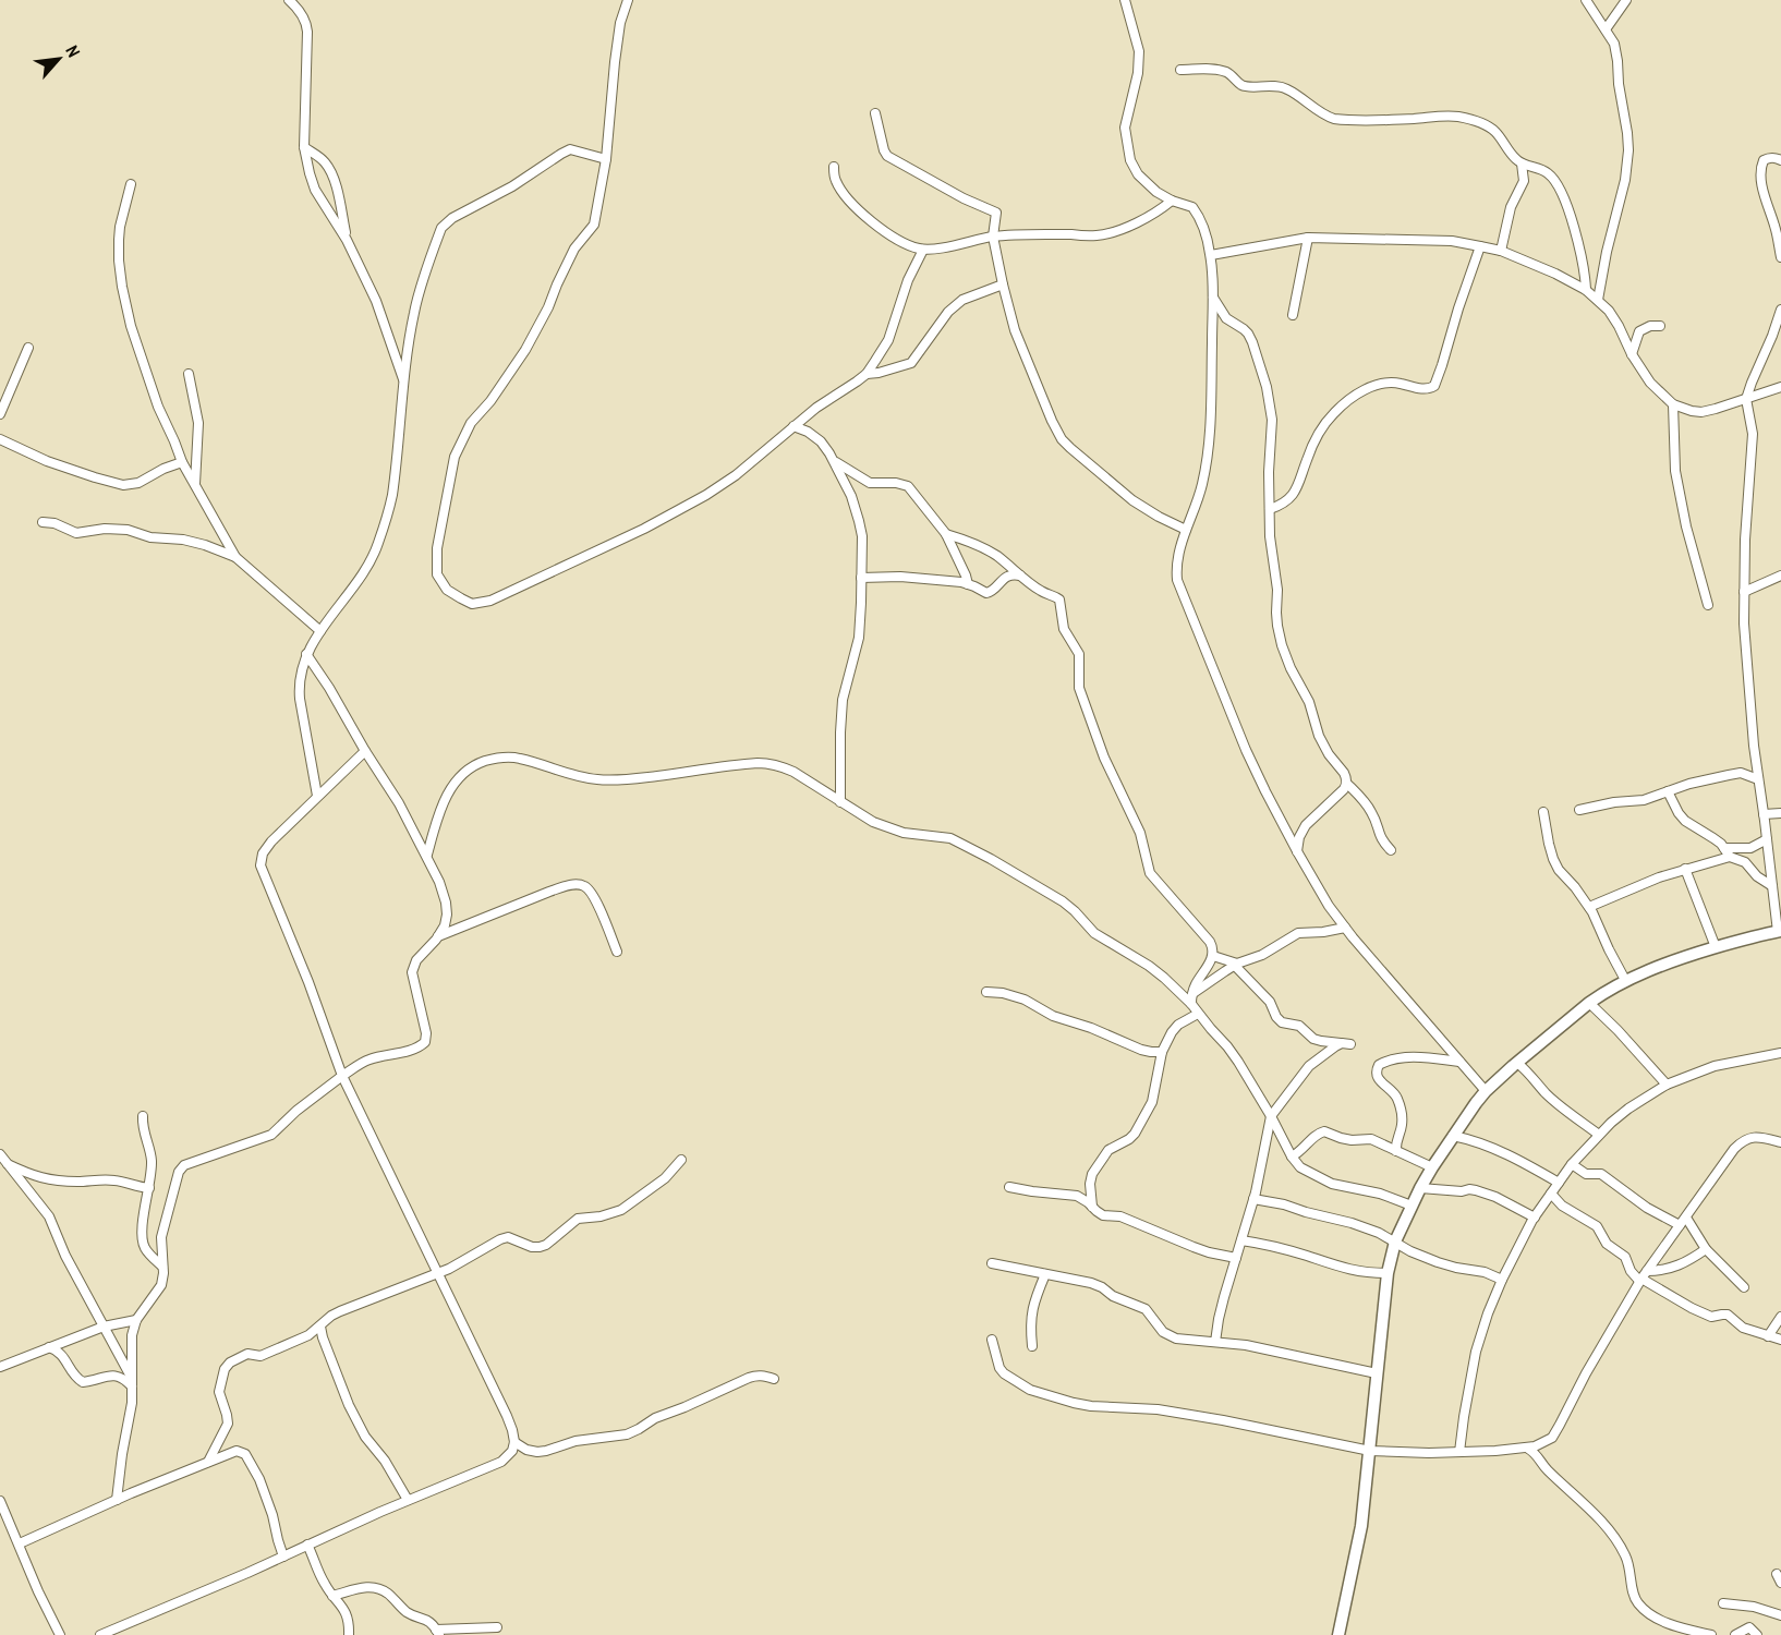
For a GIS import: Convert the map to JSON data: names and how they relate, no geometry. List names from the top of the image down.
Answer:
{
  "north": "top right"
}
